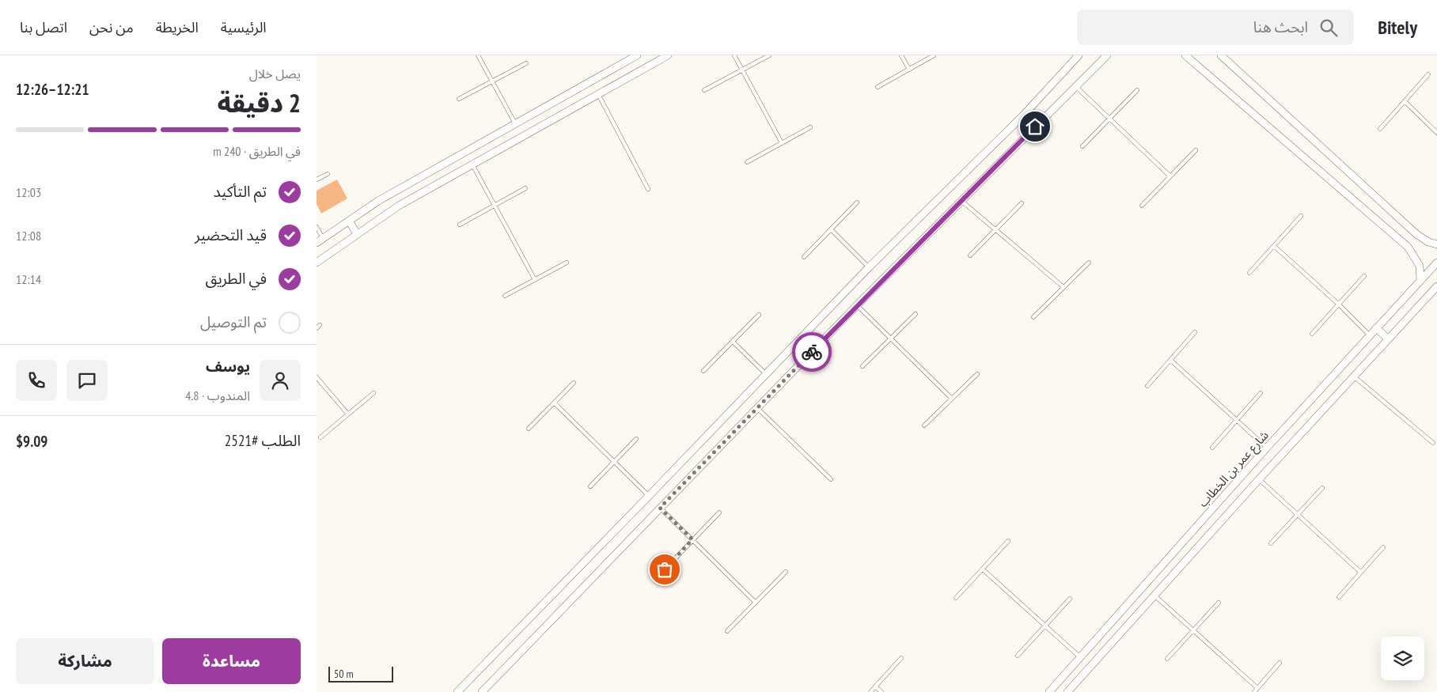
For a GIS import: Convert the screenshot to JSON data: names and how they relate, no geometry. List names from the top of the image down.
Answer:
{
  "streets": {
    "street": ["شارع عمر بن الخطاب"]
  },
  "scale_bar": "50 m",
  "page": {
    "header": "Bitely",
    "search": "ابحث هنا",
    "nav": [
      "الرئيسية",
      "الخريطة",
      "من نحن",
      "اتصل بنا"
    ],
    "heading": ["2 دقيقة", "يصل خلال", "12:21–12:26"],
    "panel": [
      "يوسف",
      "المندوب · 4.8",
      "الطلب #2521",
      "$9.09"
    ],
    "bar": "في الطريق · 240 m",
    "list": [
      ["تم التأكيد", "12:03"],
      ["قيد التحضير", "12:08"],
      ["في الطريق", "12:14"],
      "تم التوصيل"
    ],
    "buttons": ["مساعدة", "مشاركة"],
    "scale": "50 m"
  }
}
